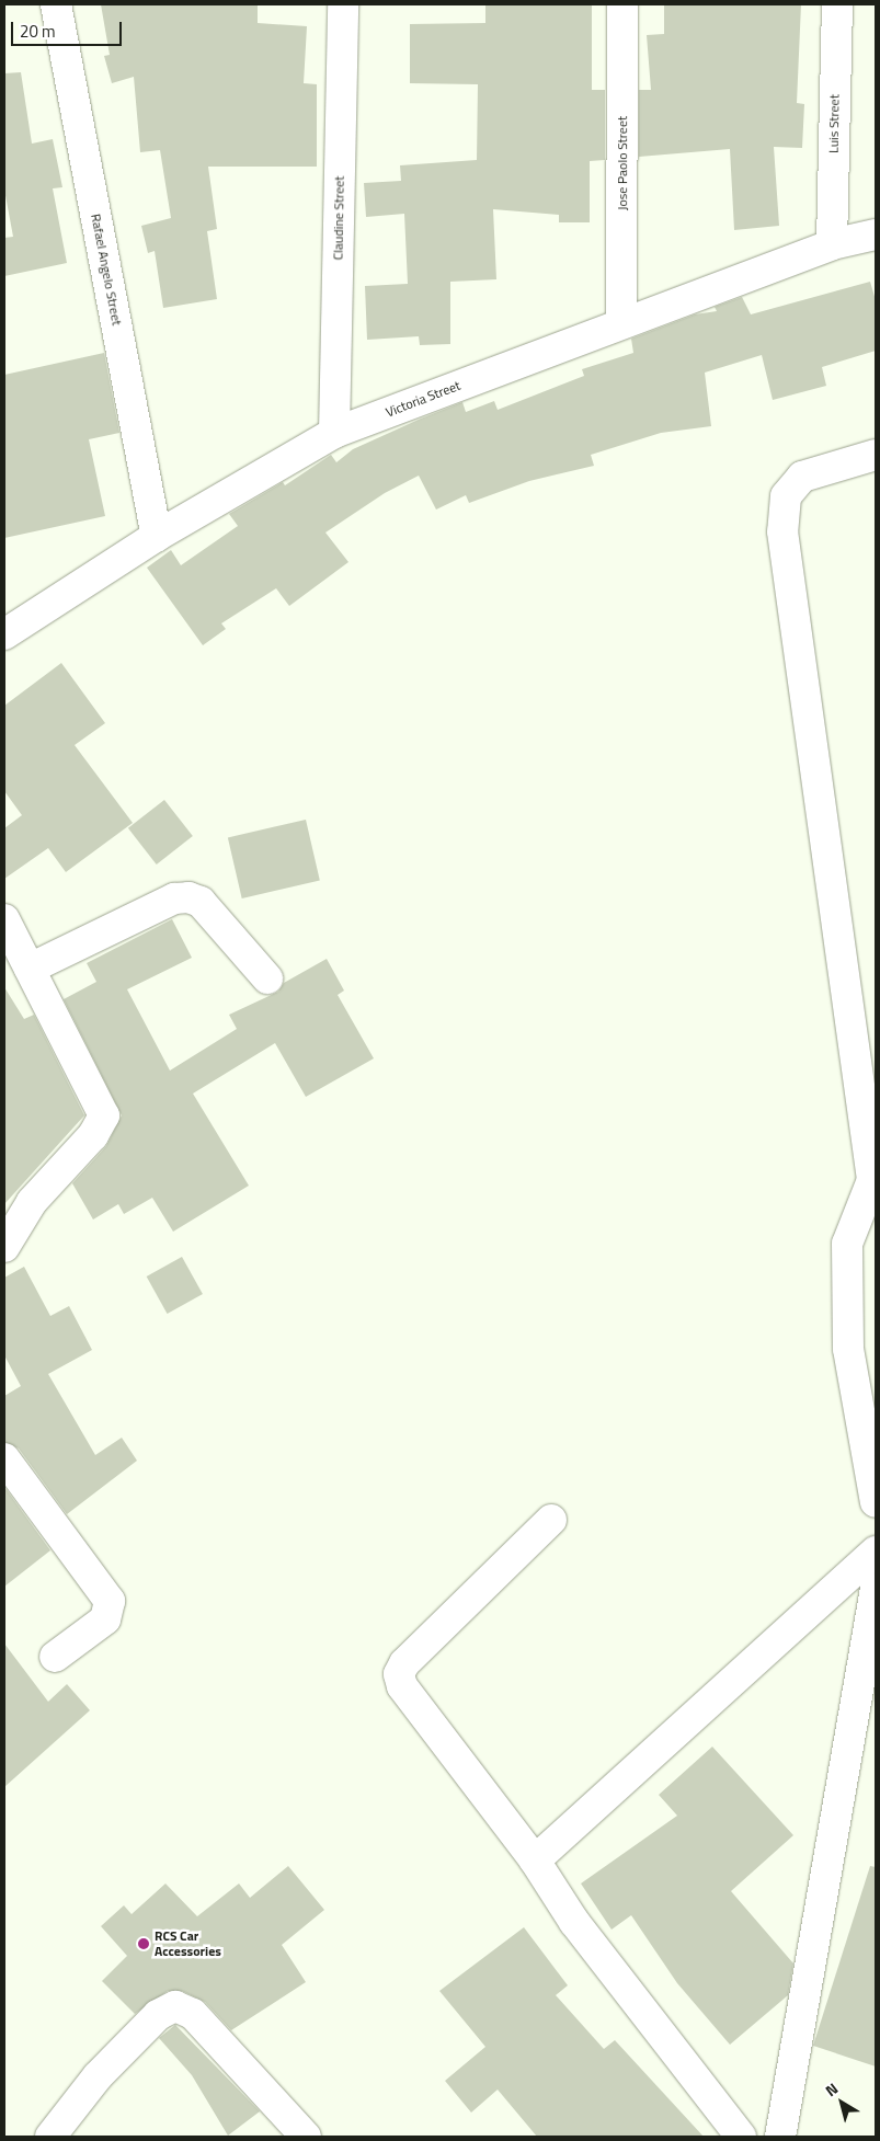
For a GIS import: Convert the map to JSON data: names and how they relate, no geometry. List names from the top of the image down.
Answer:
{
  "streets": {
    "street": [
      "Luis Street",
      "Jose Paolo Street",
      "Claudine Street",
      "Rafael Angelo Street",
      "Victoria Street"
    ]
  },
  "crossings": [
    ["Luis Street", "Victoria Street"],
    ["Jose Paolo Street", "Victoria Street"],
    ["Claudine Street", "Victoria Street"],
    ["Rafael Angelo Street", "Victoria Street"]
  ],
  "places": ["RCS Car Accessories"],
  "scale_bar": "20 m",
  "north": "top left"
}
